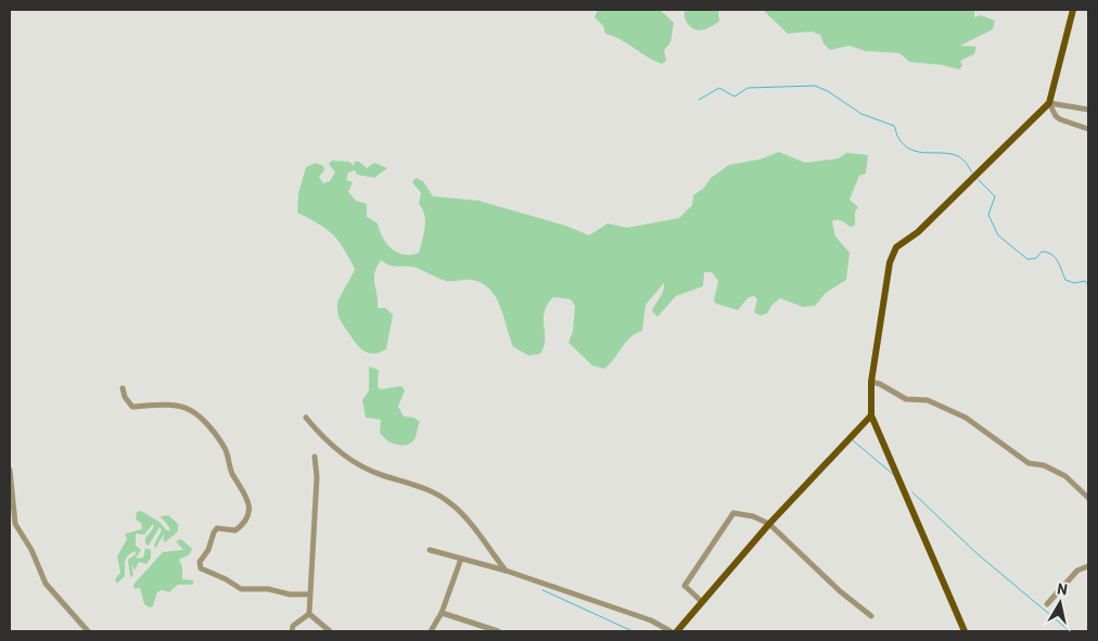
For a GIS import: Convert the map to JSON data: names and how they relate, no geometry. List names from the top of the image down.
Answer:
{
  "north": "top"
}
